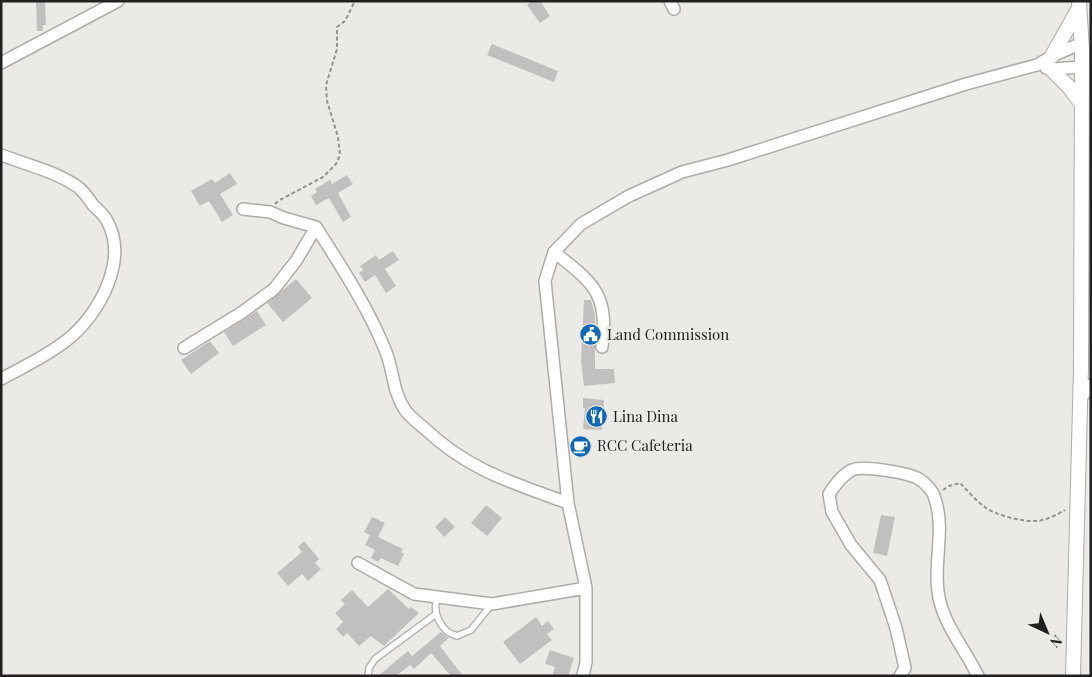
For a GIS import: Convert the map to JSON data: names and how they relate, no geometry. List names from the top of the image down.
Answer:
{
  "places": {
    "public building": ["Land Commission"],
    "restaurant": ["Lina Dina"],
    "cafe": ["RCC Cafeteria"]
  },
  "north": "bottom right"
}
